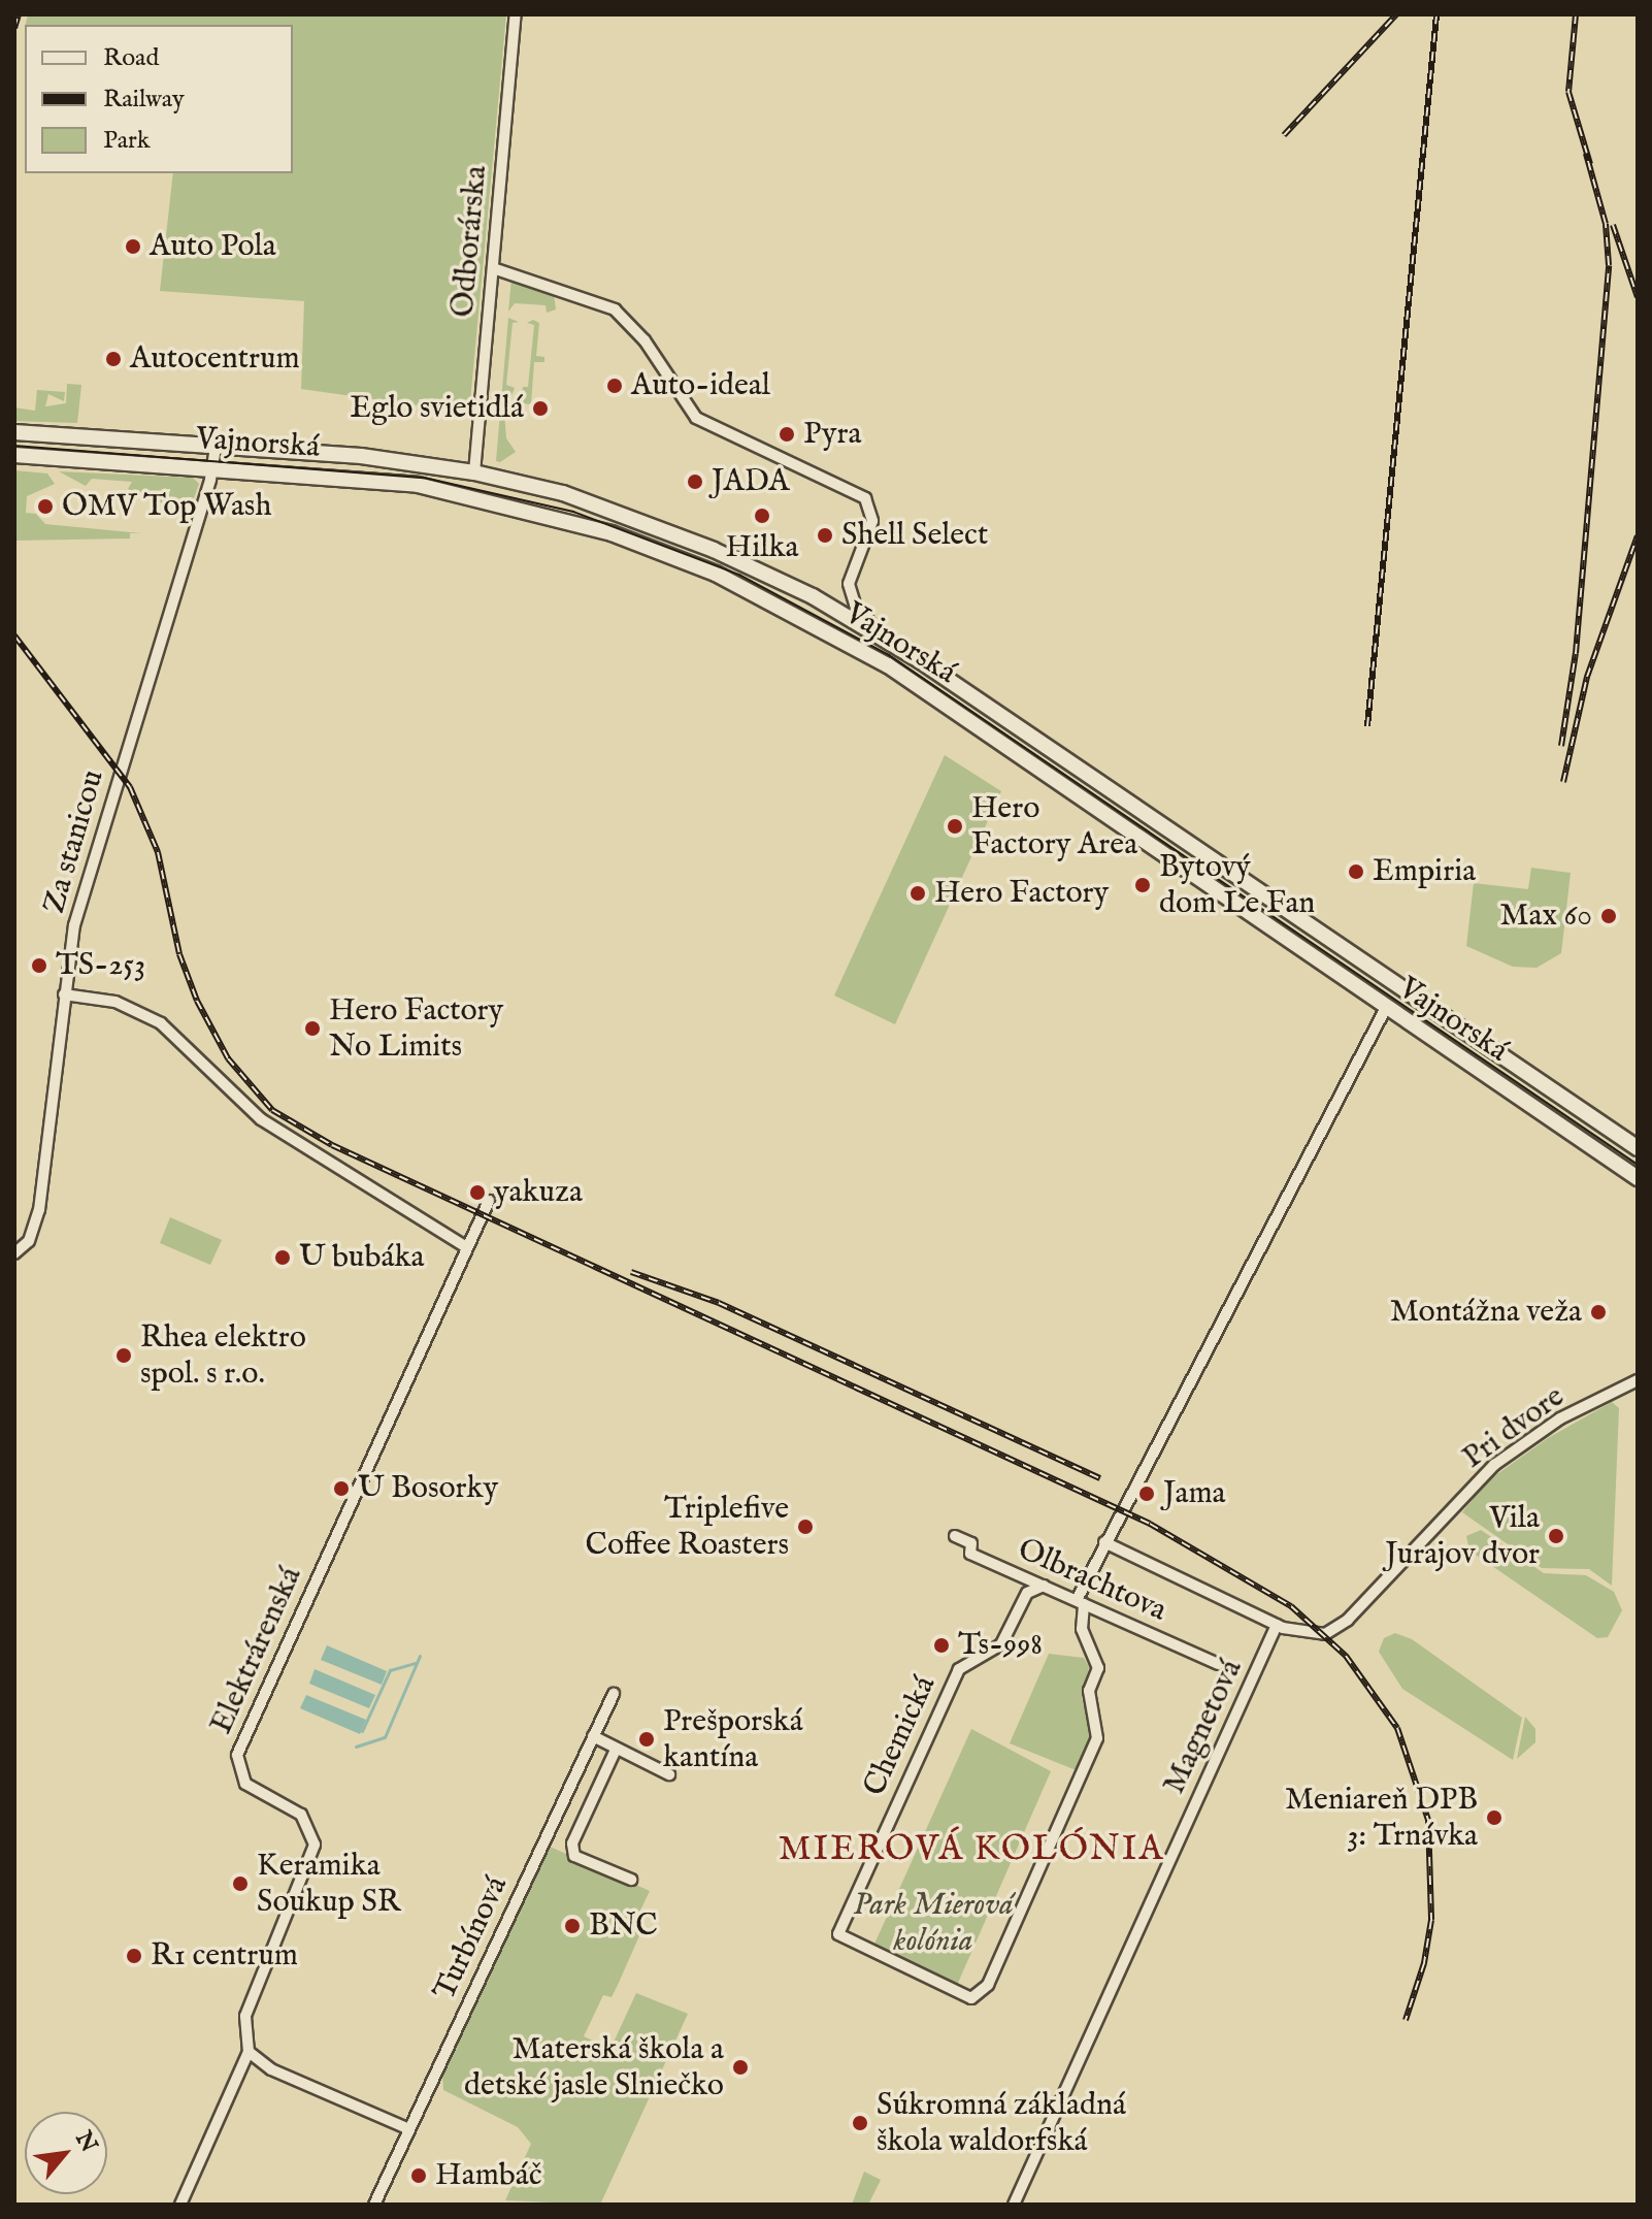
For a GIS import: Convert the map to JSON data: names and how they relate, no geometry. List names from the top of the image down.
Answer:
{
  "streets": {
    "main road": ["Vajnorská"],
    "street": [
      "Odborárska",
      "Za stanicou",
      "Pri dvore",
      "Olbrachtova",
      "Elektrárenská",
      "Magnetová",
      "Chemická",
      "Turbínová"
    ]
  },
  "crossings": [
    ["Odborárska", "Vajnorská"],
    ["Vajnorská", "Za stanicou"],
    ["Pri dvore", "Magnetová"],
    ["Olbrachtova", "Chemická"]
  ],
  "districts": ["MIEROVÁ KOLÓNIA"],
  "parks": ["Park Mierová kolónia"],
  "places": [
    "Auto Pola",
    "Autocentrum",
    "Auto-ideal",
    "Eglo svietidlá",
    "Pyra",
    "JADA",
    "OMV Top Wash",
    "Hilka",
    "Shell Select",
    "Hero Factory Area",
    "Empiria",
    "Bytový dom Le Fan",
    "Hero Factory",
    "Max 60",
    "TS-253",
    "Hero Factory No Limits",
    "yakuza",
    "U bubáka",
    "Montážna veža",
    "Rhea elektro spol. s r.o.",
    "U Bosorky",
    "Jama",
    "Triplefive Coffee Roasters",
    "Vila Jurajov dvor",
    "Ts-998",
    "Prešporská kantína",
    "Meniareň DPB 3: Trnávka",
    "Keramika Soukup SR",
    "BNC",
    "R1 centrum",
    "Materská škola a detské jasle Slniečko",
    "Súkromná základná škola waldorfská",
    "Hambáč"
  ],
  "legend": ["Road", "Railway", "Park"],
  "north": "top right"
}
